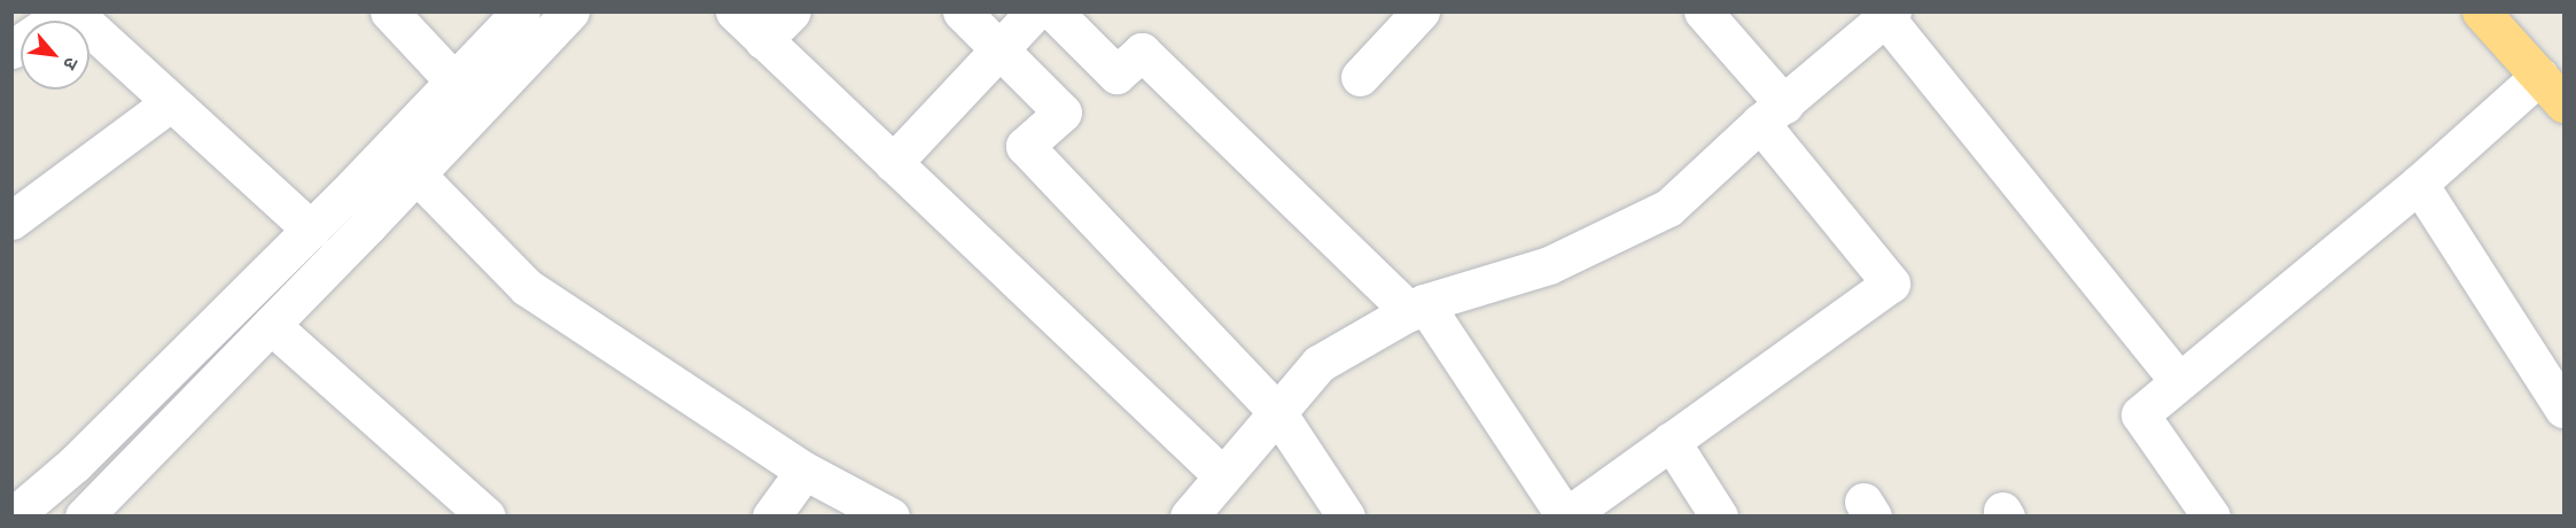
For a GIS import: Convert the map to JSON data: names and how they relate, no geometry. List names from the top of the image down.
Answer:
{
  "north": "bottom right"
}
